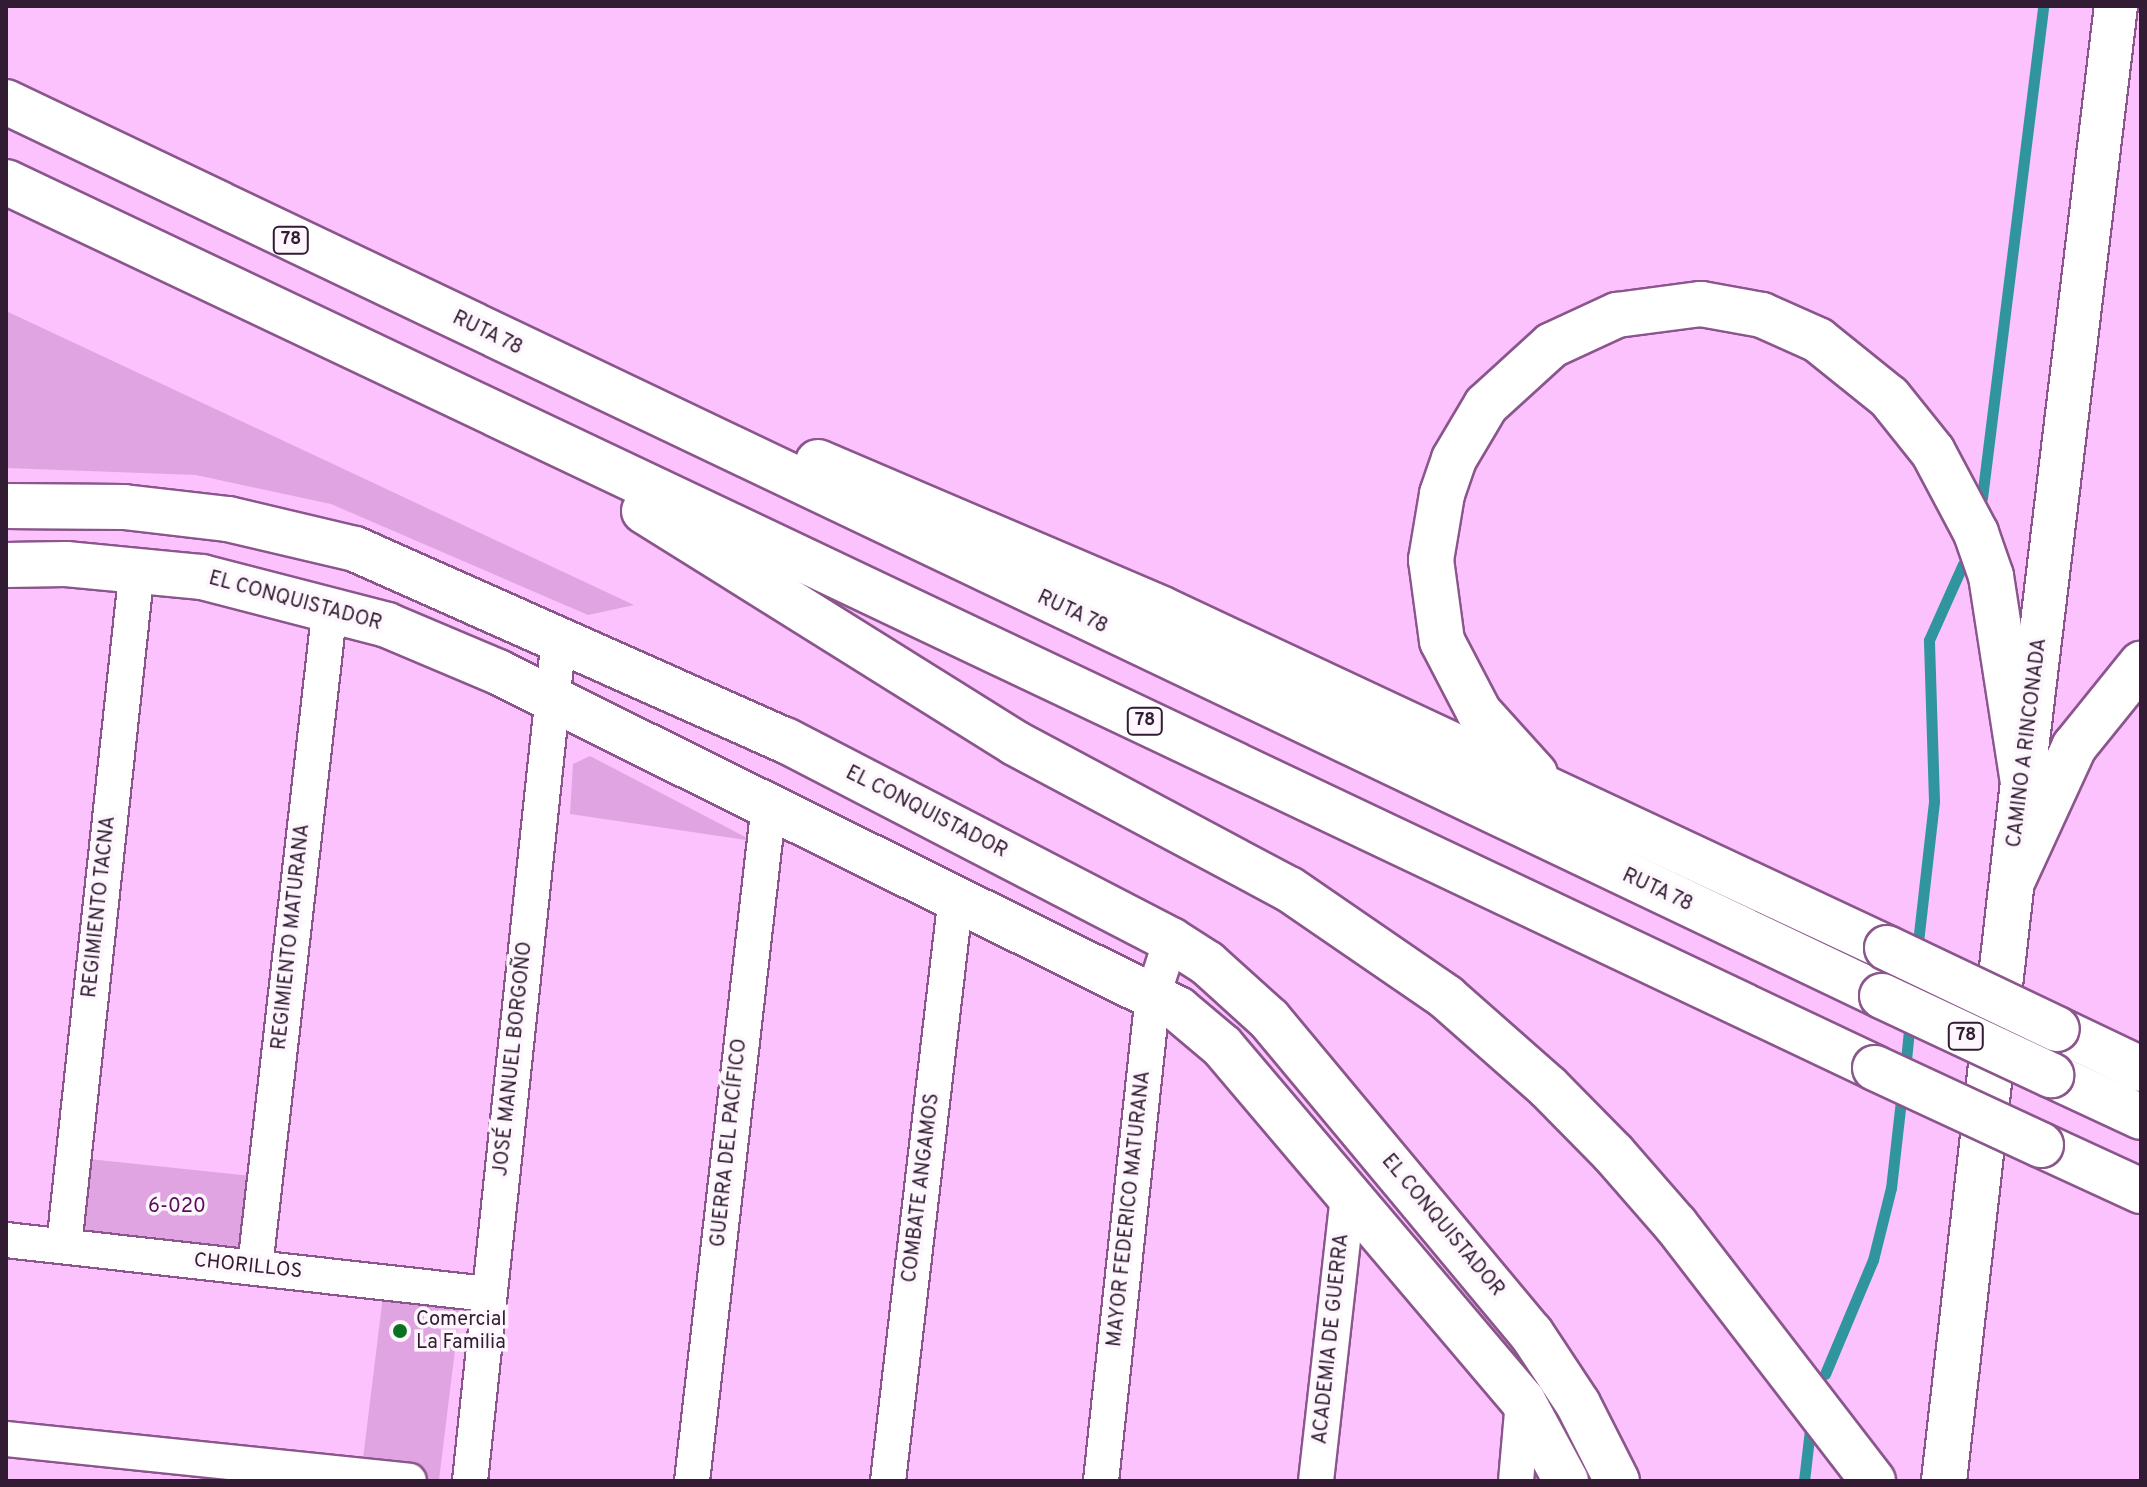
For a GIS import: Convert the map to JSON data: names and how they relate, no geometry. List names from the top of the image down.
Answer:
{
  "streets": {
    "main road": [
      "78",
      "RUTA 78",
      "EL CONQUISTADOR",
      "CAMINO A RINCONADA"
    ],
    "street": [
      "REGIMIENTO TACNA",
      "REGIMIENTO MATURANA",
      "JOSÉ MANUEL BORGOÑO",
      "GUERRA DEL PACÍFICO",
      "COMBATE ANGAMOS",
      "MAYOR FEDERICO MATURANA",
      "CHORILLOS",
      "ACADEMIA DE GUERRA"
    ]
  },
  "crossings": [
    ["EL CONQUISTADOR", "REGIMIENTO TACNA"],
    ["EL CONQUISTADOR", "REGIMIENTO MATURANA"],
    ["EL CONQUISTADOR", "JOSÉ MANUEL BORGOÑO"],
    ["EL CONQUISTADOR", "GUERRA DEL PACÍFICO"],
    ["EL CONQUISTADOR", "COMBATE ANGAMOS"],
    ["EL CONQUISTADOR", "MAYOR FEDERICO MATURANA"],
    ["EL CONQUISTADOR", "ACADEMIA DE GUERRA"],
    ["REGIMIENTO TACNA", "CHORILLOS"],
    ["REGIMIENTO MATURANA", "CHORILLOS"],
    ["JOSÉ MANUEL BORGOÑO", "CHORILLOS"]
  ],
  "parks": ["6-020"],
  "places": ["Comercial La Familia"]
}
